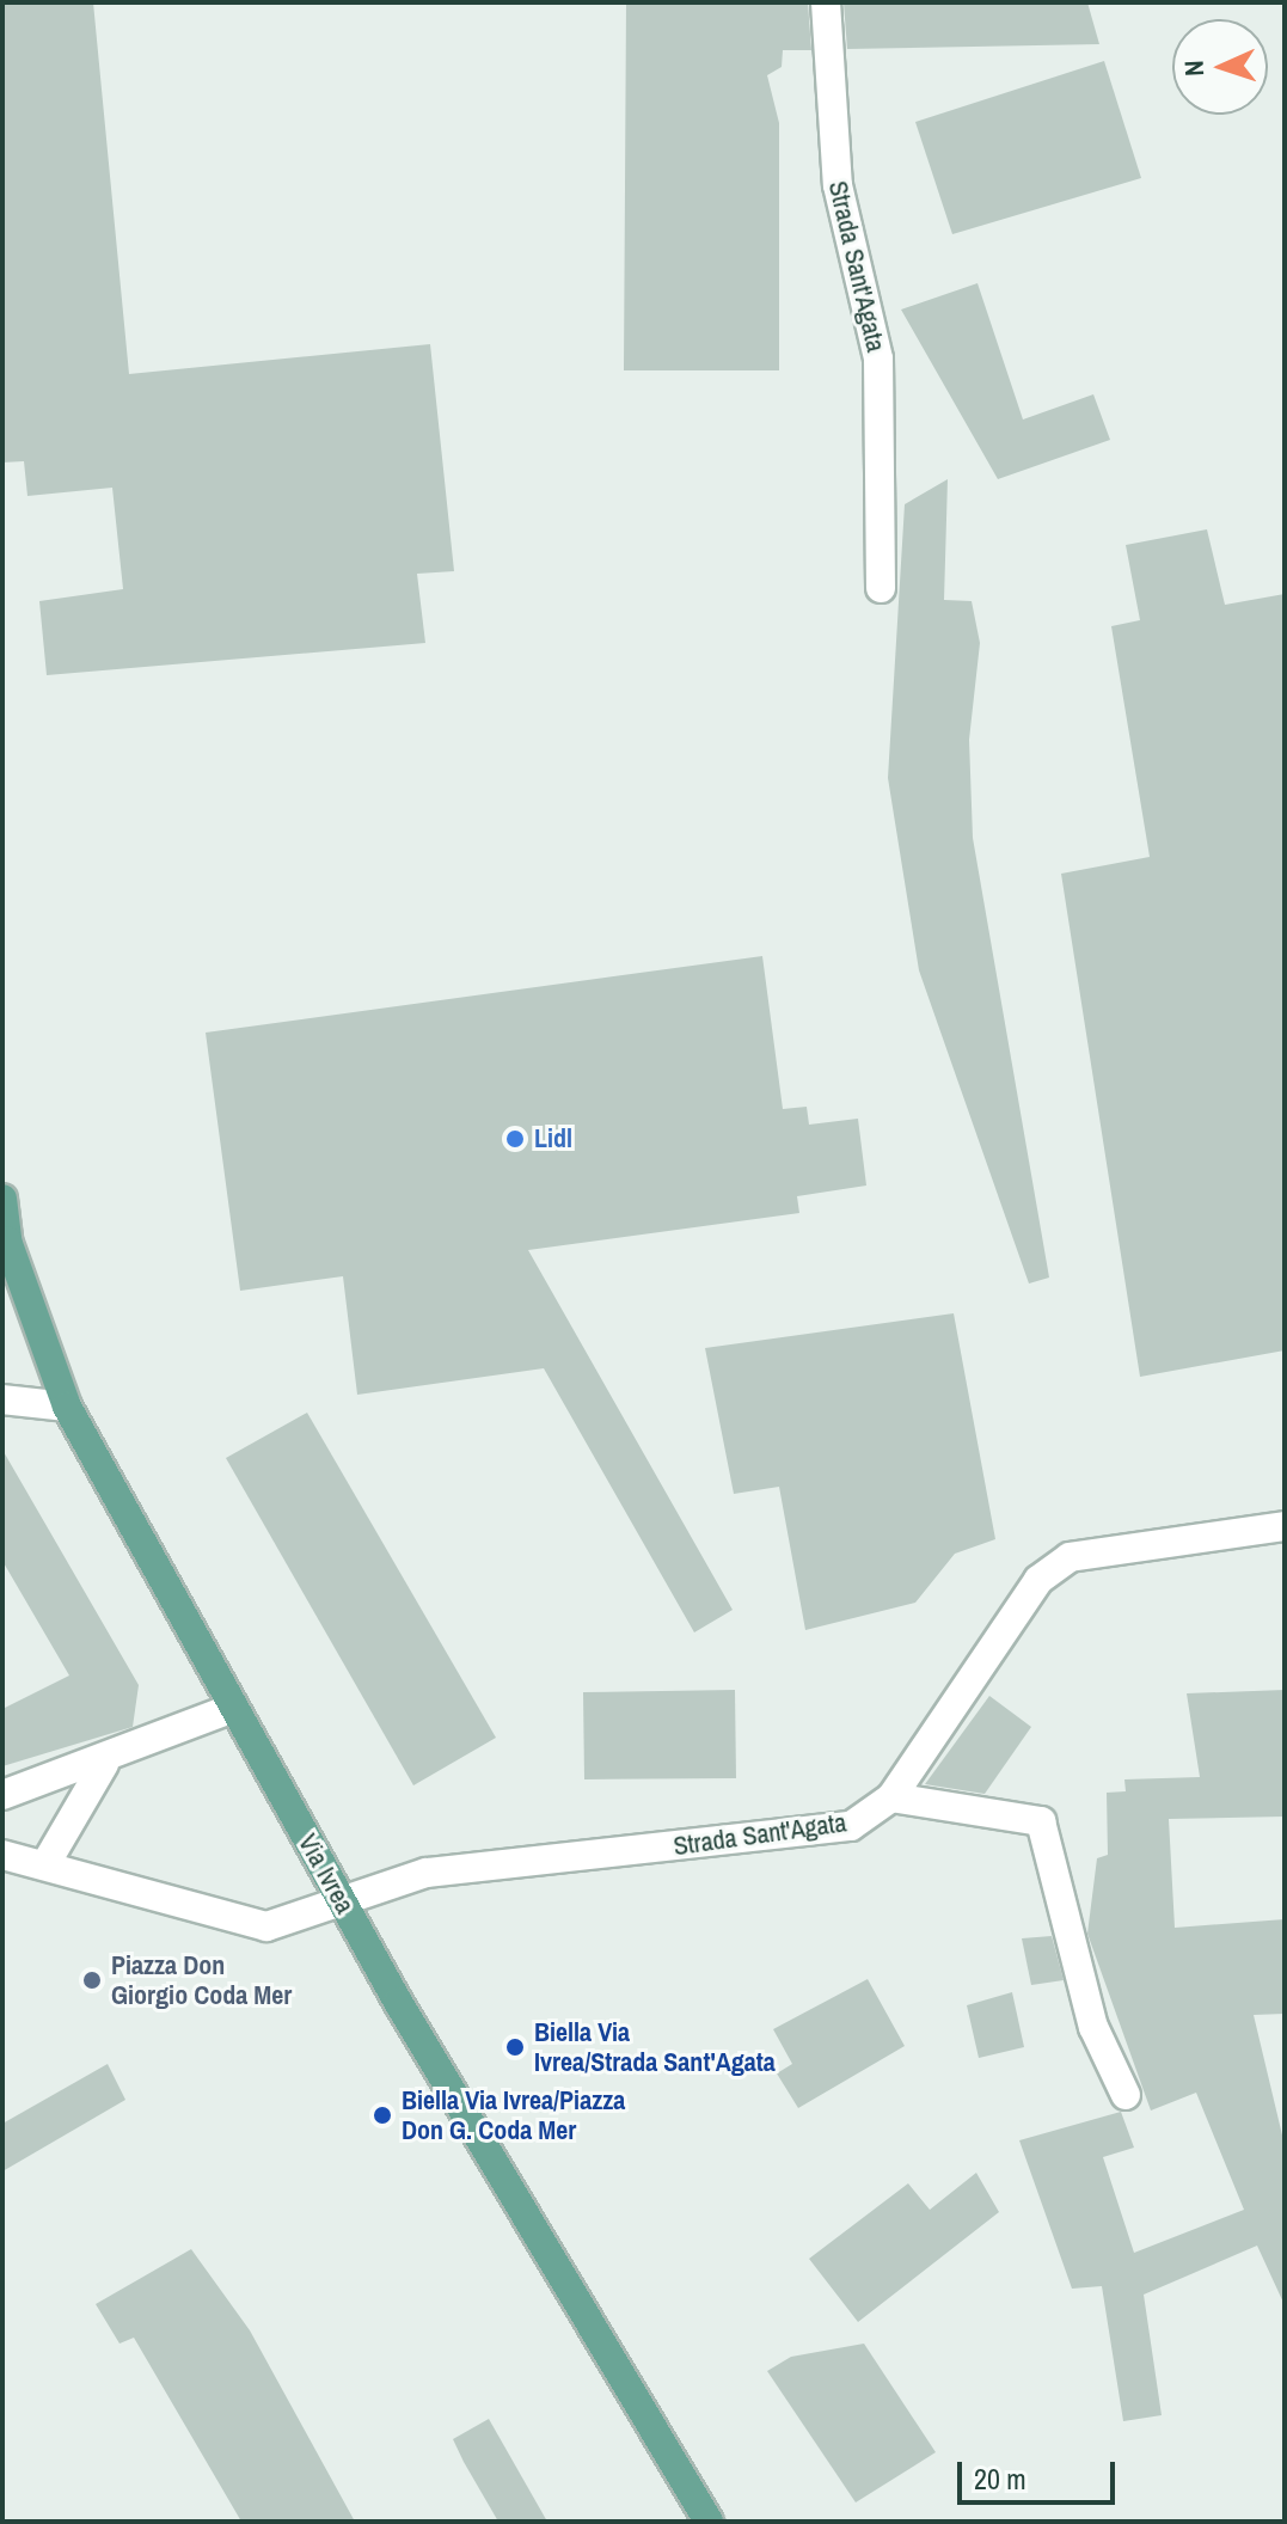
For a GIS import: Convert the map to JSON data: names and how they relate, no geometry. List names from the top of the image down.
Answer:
{
  "streets": {
    "main road": ["Via Ivrea"],
    "street": ["Strada Sant'Agata"]
  },
  "crossings": [
    ["Strada Sant'Agata", "Via Ivrea"]
  ],
  "places": [
    "Lidl",
    "Piazza Don Giorgio Coda Mer",
    "Biella Via Ivrea/Strada Sant'Agata",
    "Biella Via Ivrea/Piazza Don G. Coda Mer"
  ],
  "scale_bar": "20 m",
  "north": "left"
}
